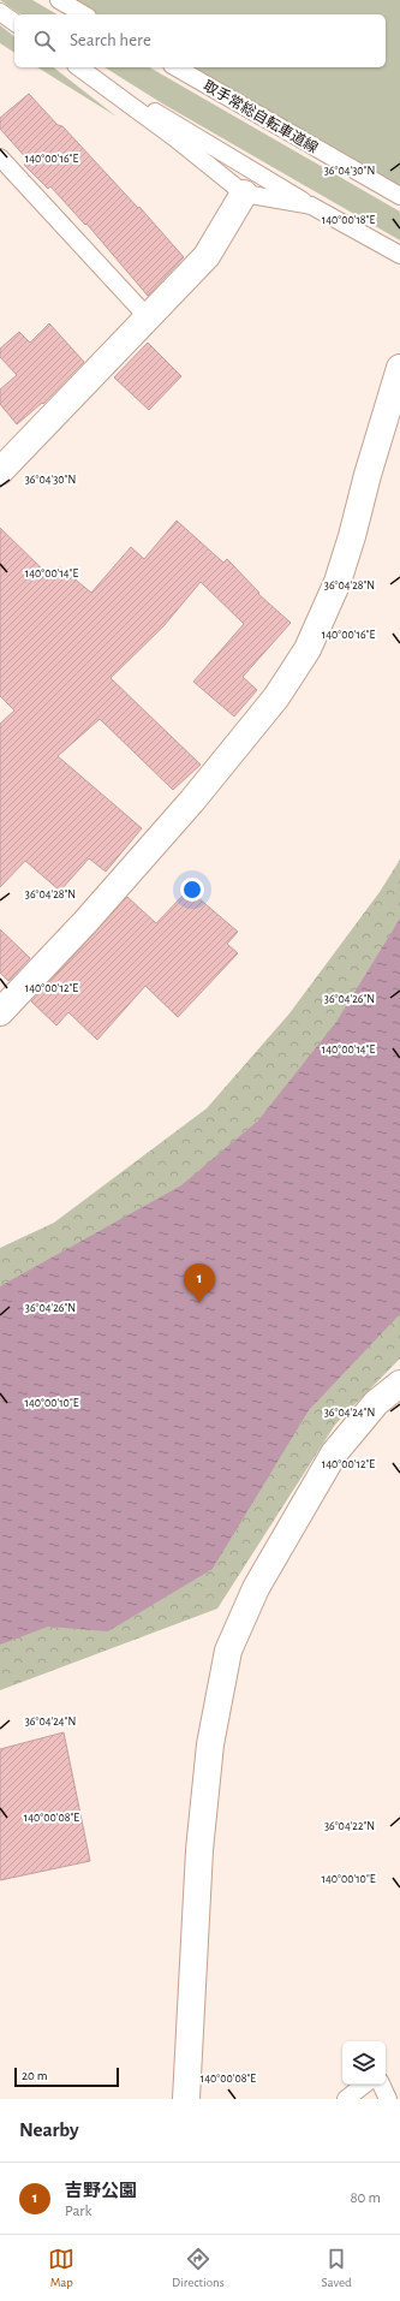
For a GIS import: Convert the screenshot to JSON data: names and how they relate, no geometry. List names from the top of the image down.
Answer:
{
  "streets": {
    "lane": ["取手常総自転車道線"]
  },
  "scale_bar": "20 m",
  "page": {
    "search": "Search here",
    "pins": "1",
    "scale": "20 m",
    "heading": "Nearby",
    "list": [
      {
        "mark": "1",
        "name": "吉野公園",
        "note": "Park",
        "value": "80 m"
      }
    ],
    "nav": ["Map", "Directions", "Saved"]
  },
  "coordinates": [
    "140°00'16\"E",
    "36°04'30\"N",
    "140°00'18\"E",
    "140°00'14\"E",
    "36°04'28\"N",
    "140°00'12\"E",
    "36°04'26\"N",
    "140°00'10\"E",
    "36°04'24\"N",
    "140°00'08\"E",
    "36°04'22\"N"
  ]
}
